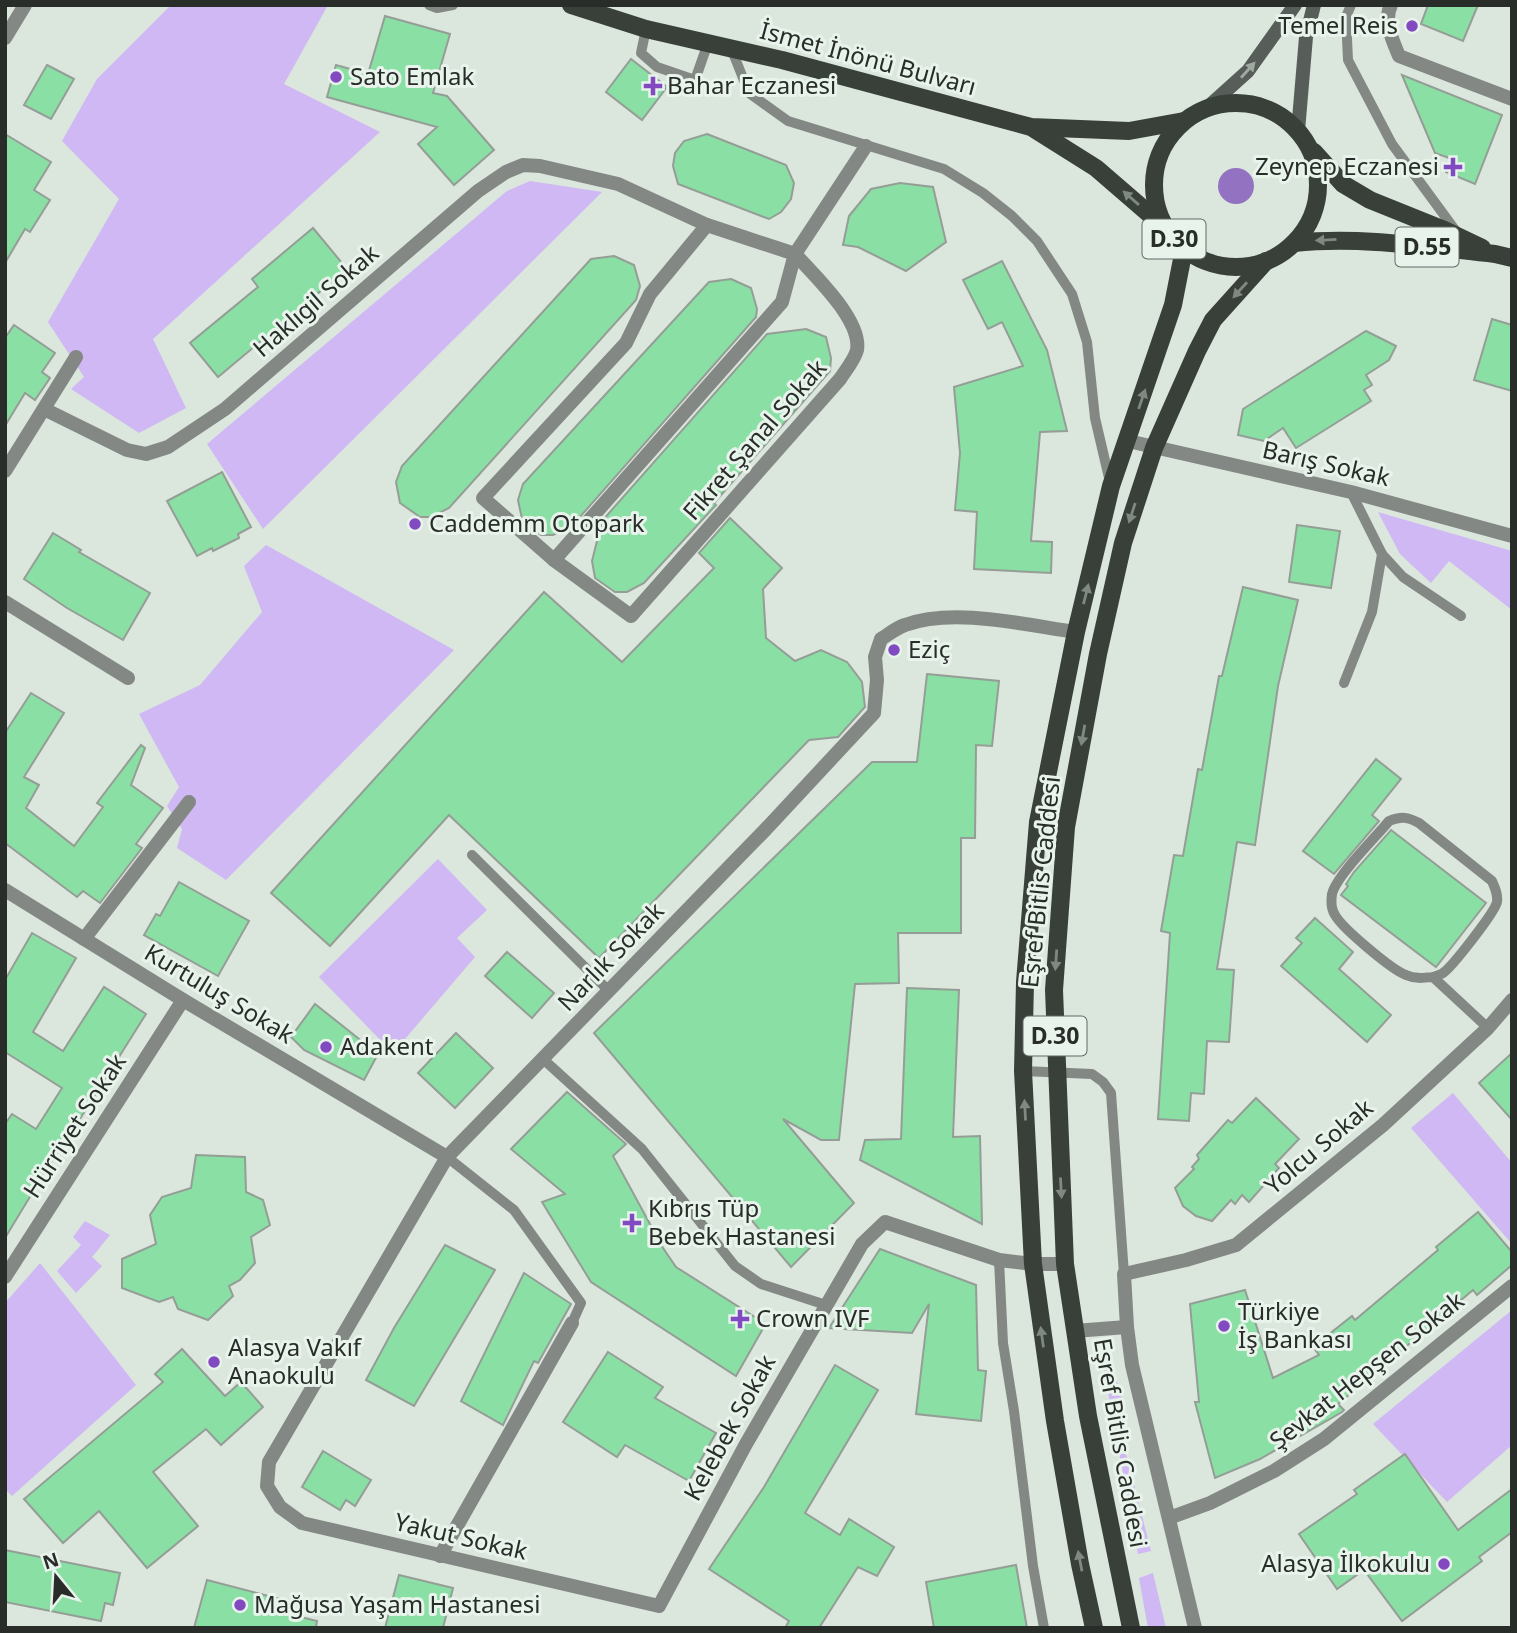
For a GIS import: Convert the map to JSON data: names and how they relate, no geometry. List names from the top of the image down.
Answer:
{
  "streets": {
    "main road": [
      "İsmet İnönü Bulvarı",
      "D.30",
      "D.55",
      "Eşref Bitlis Caddesi"
    ],
    "street": [
      "Haklıgil Sokak",
      "Fikret Şanal Sokak",
      "Barış Sokak",
      "Narlık Sokak",
      "Kurtuluş Sokak",
      "Hürriyet Sokak",
      "Yolcu Sokak",
      "Şevkat Hepşen Sokak",
      "Kelebek Sokak",
      "Yakut Sokak"
    ]
  },
  "crossings": [
    ["İsmet İnönü Bulvarı", "D.30"],
    ["İsmet İnönü Bulvarı", "D.55"],
    ["İsmet İnönü Bulvarı", "Eşref Bitlis Caddesi"],
    ["D.30", "D.55"],
    ["D.30", "Eşref Bitlis Caddesi"],
    ["D.55", "Eşref Bitlis Caddesi"],
    ["Haklıgil Sokak", "Fikret Şanal Sokak"],
    ["Barış Sokak", "Eşref Bitlis Caddesi"],
    ["Eşref Bitlis Caddesi", "Narlık Sokak"],
    ["Eşref Bitlis Caddesi", "Kelebek Sokak"],
    ["Narlık Sokak", "Kurtuluş Sokak"],
    ["Narlık Sokak", "Yakut Sokak"],
    ["Kurtuluş Sokak", "Hürriyet Sokak"],
    ["Kelebek Sokak", "Yakut Sokak"]
  ],
  "places": {
    "other": [
      "Temel Reis",
      "Sato Emlak",
      "Caddemm Otopark",
      "Eziç",
      "Adakent",
      "Türkiye İş Bankası",
      "Alasya Vakıf Anaokulu",
      "Alasya İlkokulu",
      "Mağusa Yaşam Hastanesi"
    ],
    "health": [
      "Bahar Eczanesi",
      "Zeynep Eczanesi",
      "Kıbrıs Tüp Bebek Hastanesi",
      "Crown IVF"
    ]
  },
  "north": "top"
}
